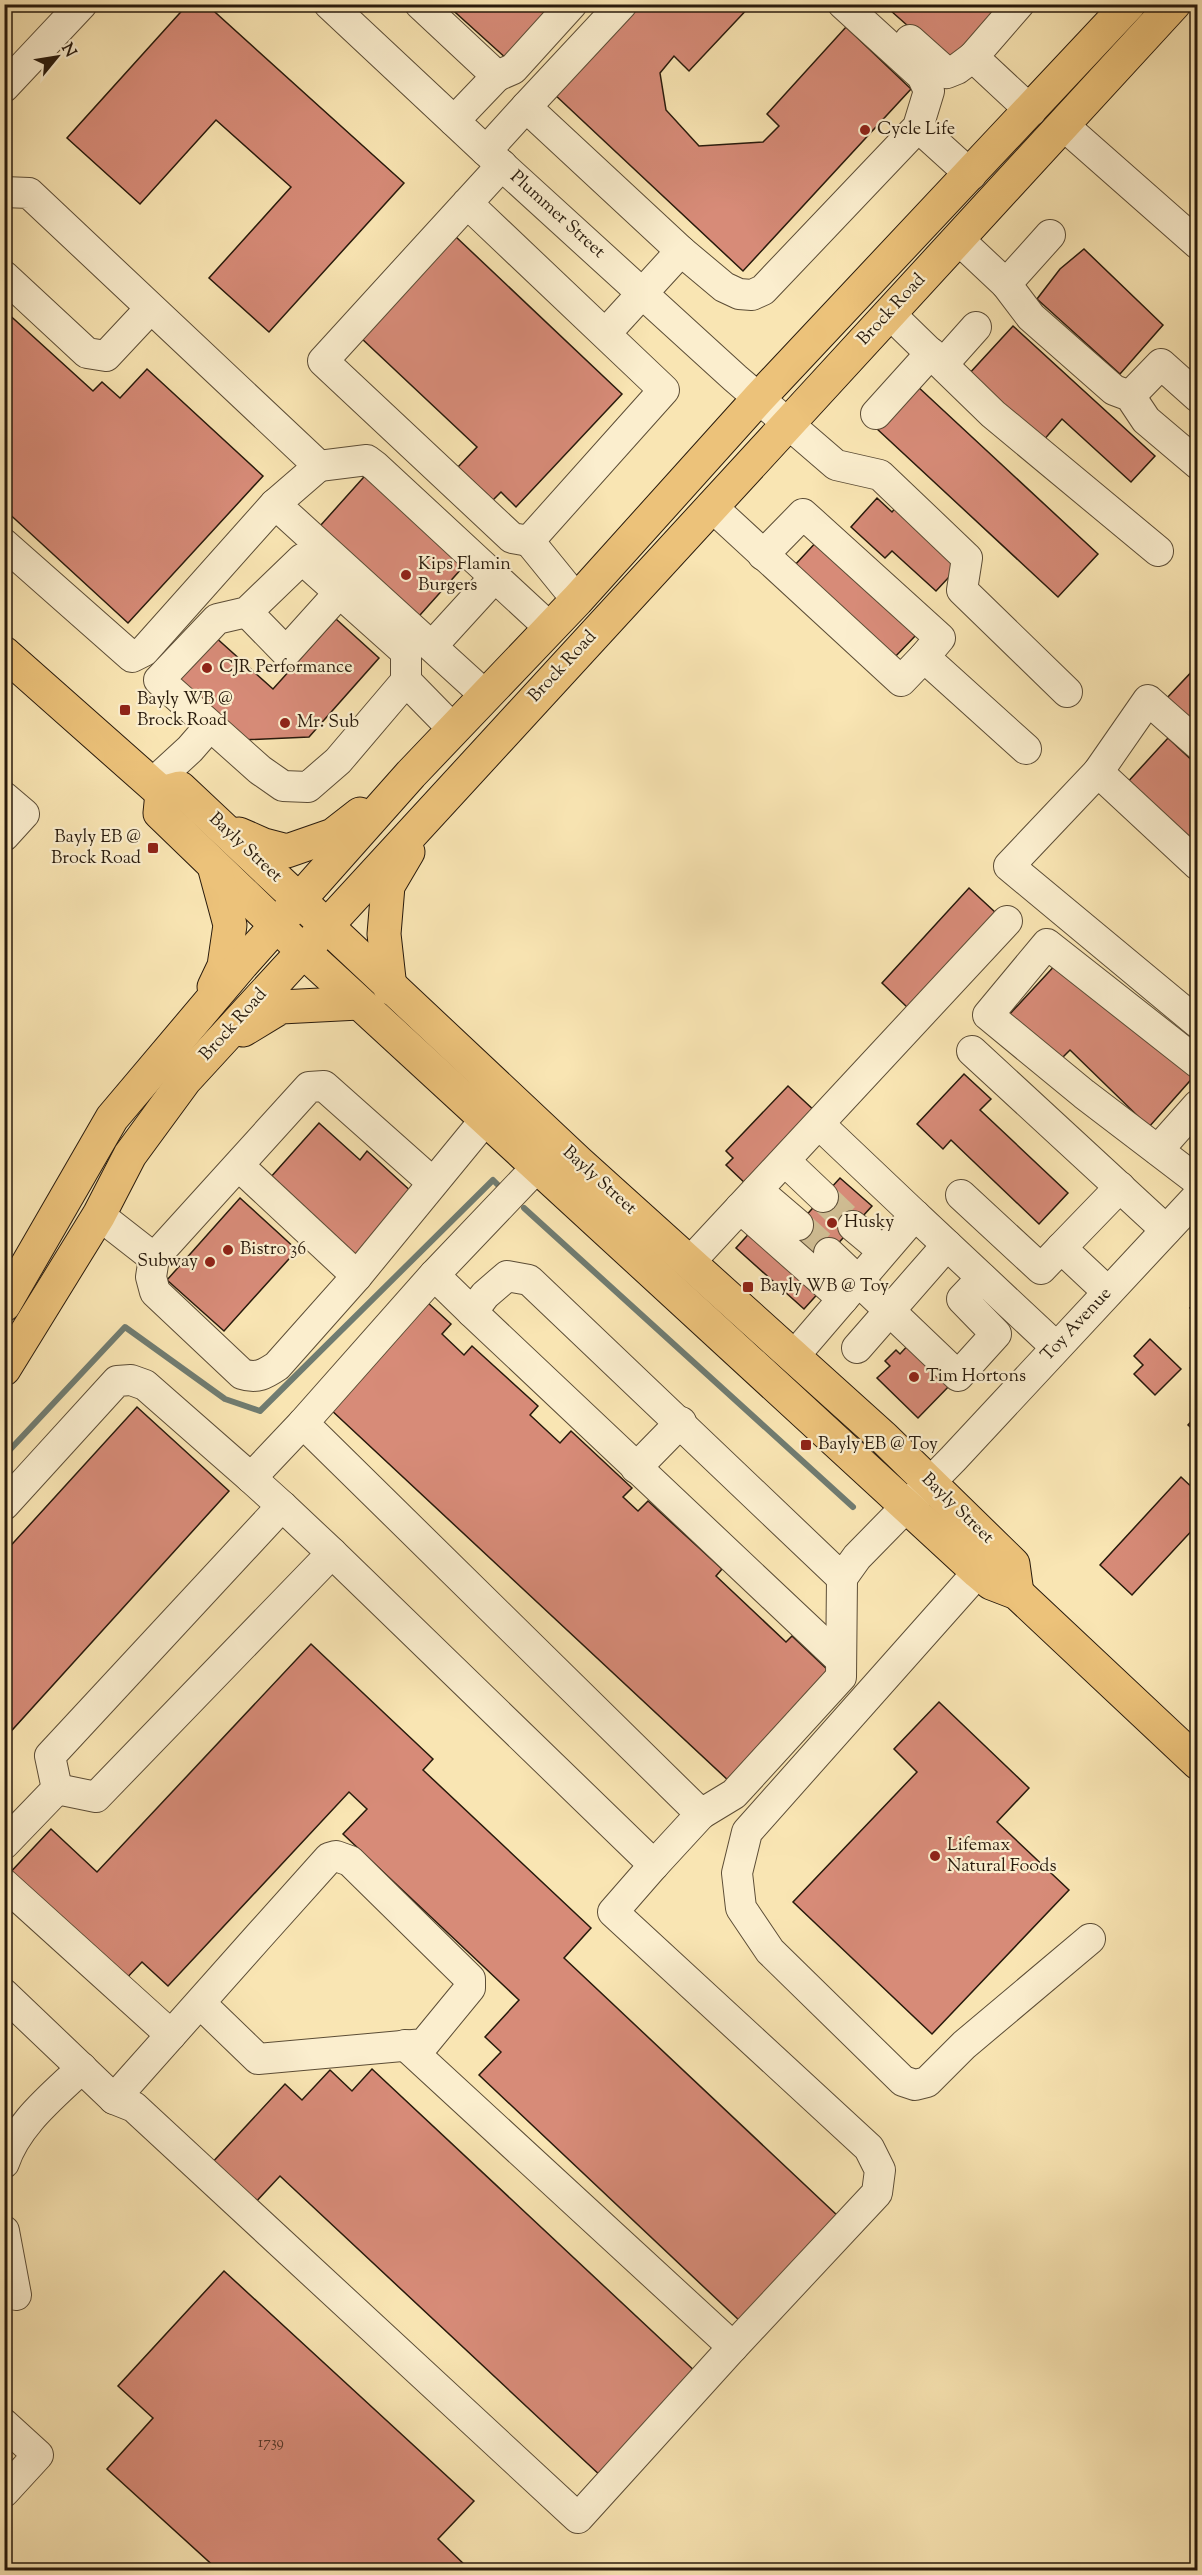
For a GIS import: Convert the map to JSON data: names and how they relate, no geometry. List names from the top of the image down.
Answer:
{
  "streets": {
    "main road": ["Brock Road", "Bayly Street"],
    "street": ["Plummer Street", "Toy Avenue"]
  },
  "crossings": [
    ["Plummer Street", "Brock Road"],
    ["Brock Road", "Bayly Street"],
    ["Bayly Street", "Toy Avenue"]
  ],
  "places": {
    "other": [
      "Cycle Life",
      "Kips Flamin Burgers",
      "CJR Performance",
      "Mr. Sub",
      "Husky",
      "Bistro 36",
      "Subway",
      "Tim Hortons",
      "Lifemax Natural Foods"
    ],
    "transit": [
      "Bayly WB @ Brock Road",
      "Bayly EB @ Brock Road",
      "Bayly WB @ Toy",
      "Bayly EB @ Toy"
    ]
  },
  "house_numbers": ["1739"],
  "north": "top right"
}
